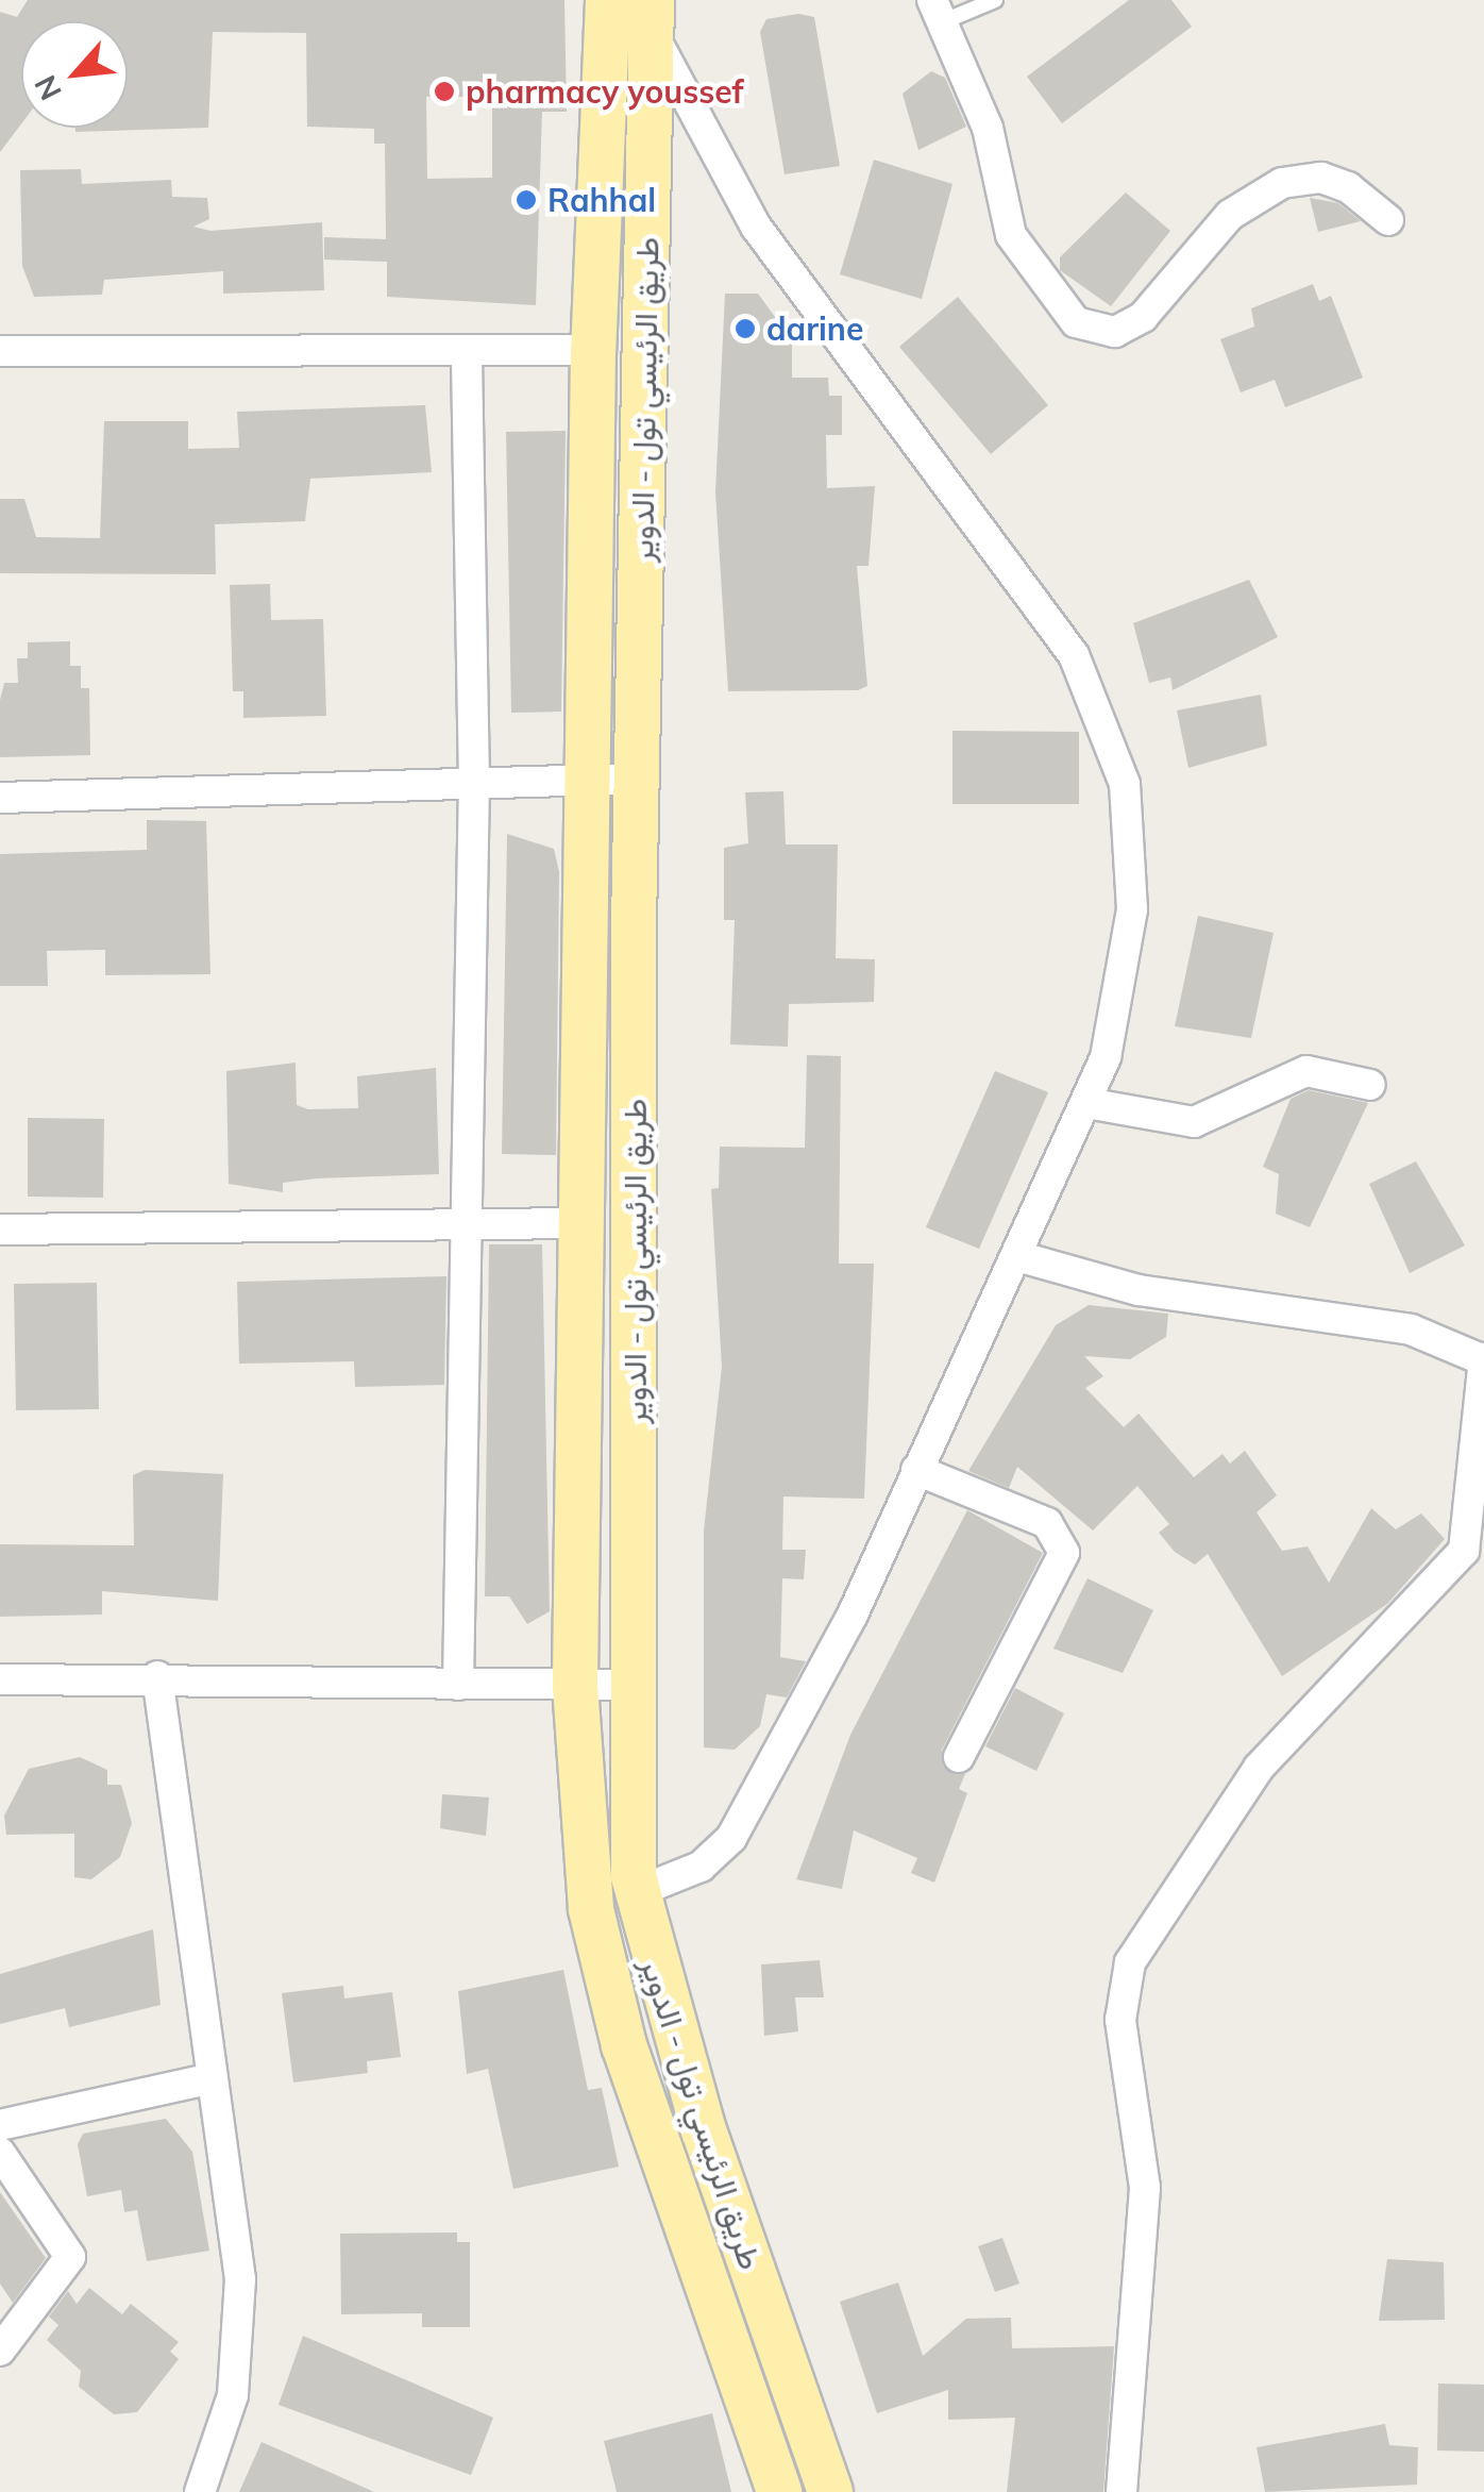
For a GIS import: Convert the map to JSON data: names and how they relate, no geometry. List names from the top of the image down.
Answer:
{
  "streets": {
    "main road": ["طريق الرئيسي تول - الدوير"]
  },
  "places": ["pharmacy youssef", "Rahhal", "darine"],
  "north": "bottom left"
}
